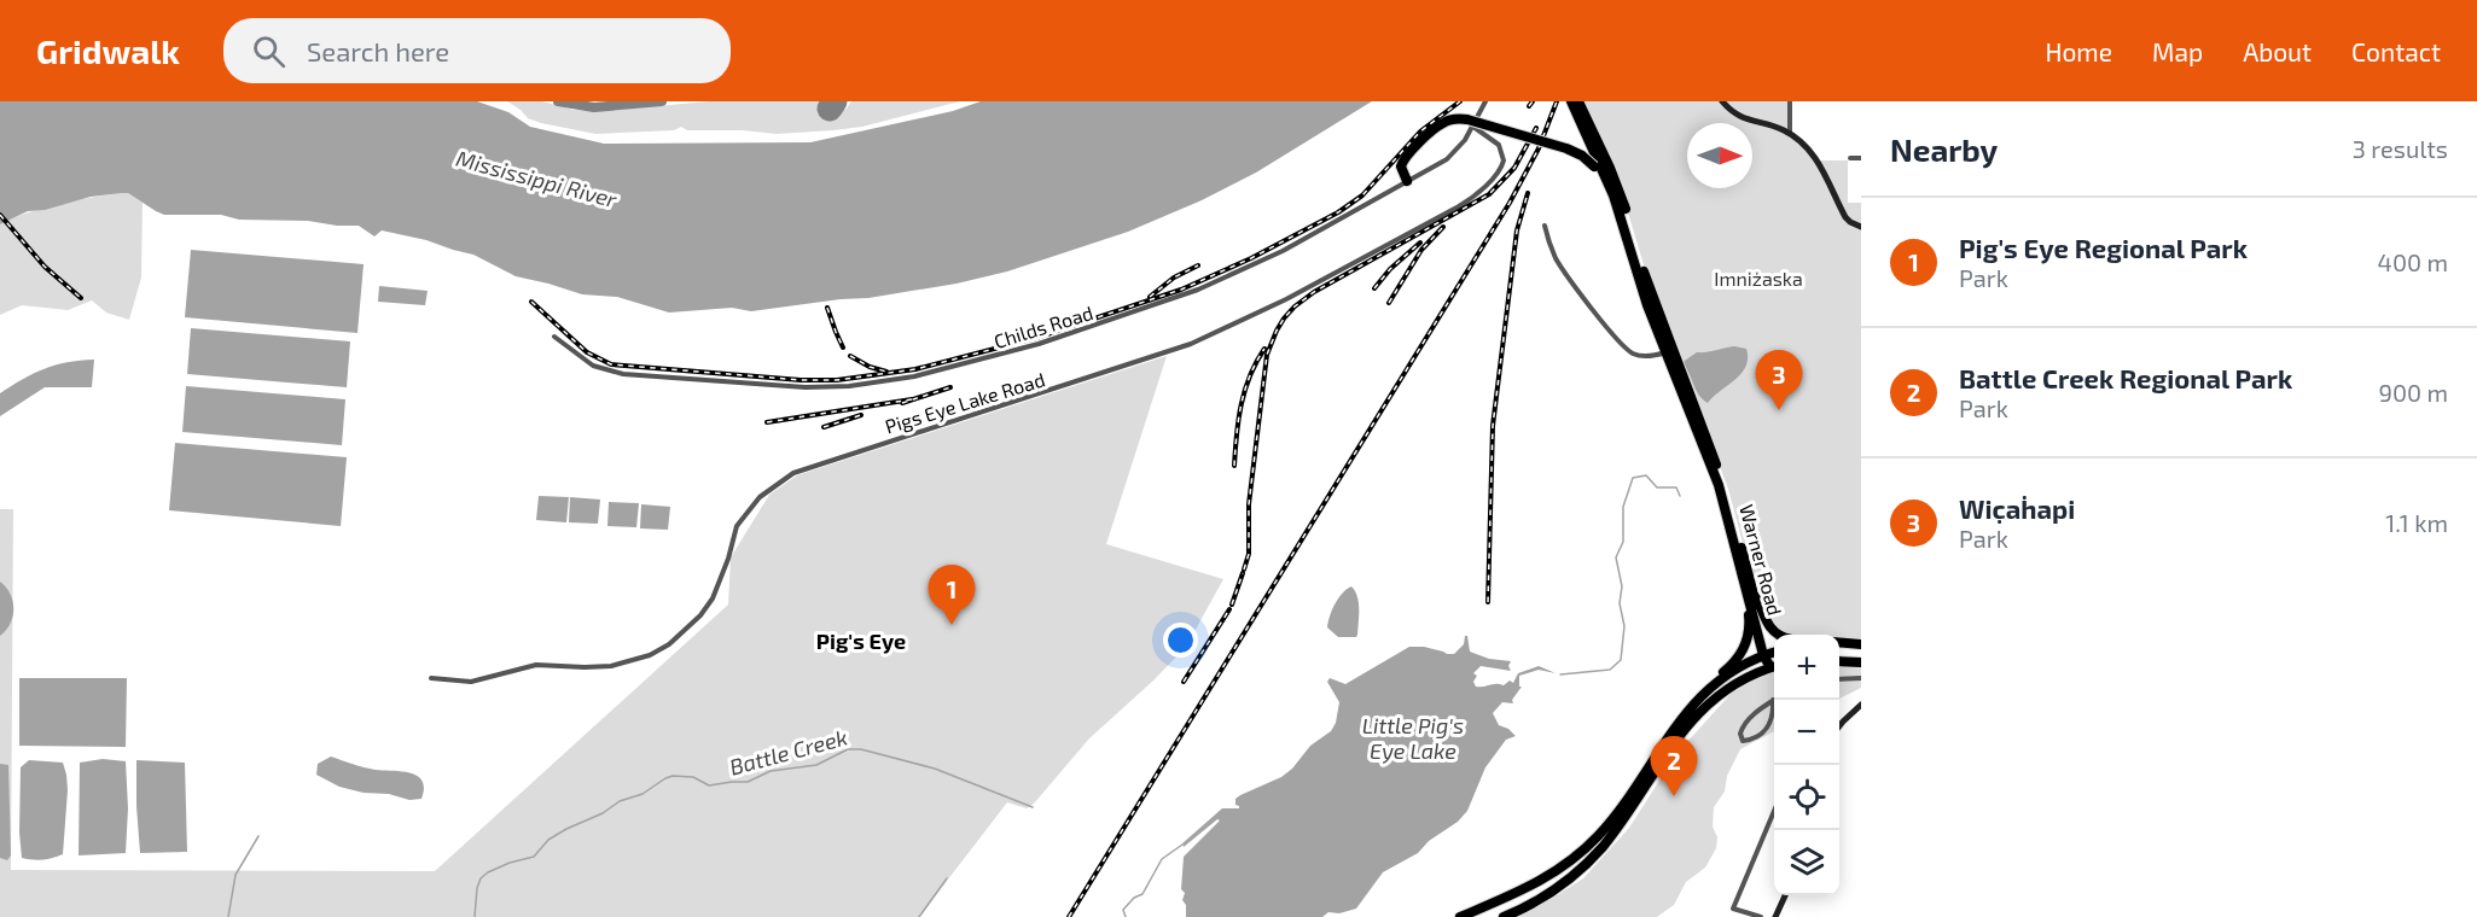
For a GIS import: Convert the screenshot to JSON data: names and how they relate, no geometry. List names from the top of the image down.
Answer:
{
  "streets": {
    "highway": ["Warner Road"],
    "street": ["Childs Road", "Pigs Eye Lake Road"]
  },
  "crossings": [
    ["Childs Road", "Pigs Eye Lake Road"]
  ],
  "districts": ["Pig's Eye"],
  "water": ["Mississippi River", "Little Pig's Eye Lake", "Battle Creek"],
  "parks": ["Imniżaska"],
  "north": "right",
  "page": {
    "header": "Gridwalk",
    "search": "Search here",
    "nav": [
      "Home",
      "Map",
      "About",
      "Contact"
    ],
    "heading": ["Nearby", "3 results"],
    "list": [
      {
        "mark": "1",
        "name": "Pig's Eye Regional Park",
        "note": "Park",
        "value": "400 m"
      },
      {
        "mark": "2",
        "name": "Battle Creek Regional Park",
        "note": "Park",
        "value": "900 m"
      },
      {
        "mark": "3",
        "name": "Wic̣aḣapi",
        "note": "Park",
        "value": "1.1 km"
      }
    ],
    "pins": ["3", "1", "2"],
    "map_buttons": ["+", "−"]
  }
}
